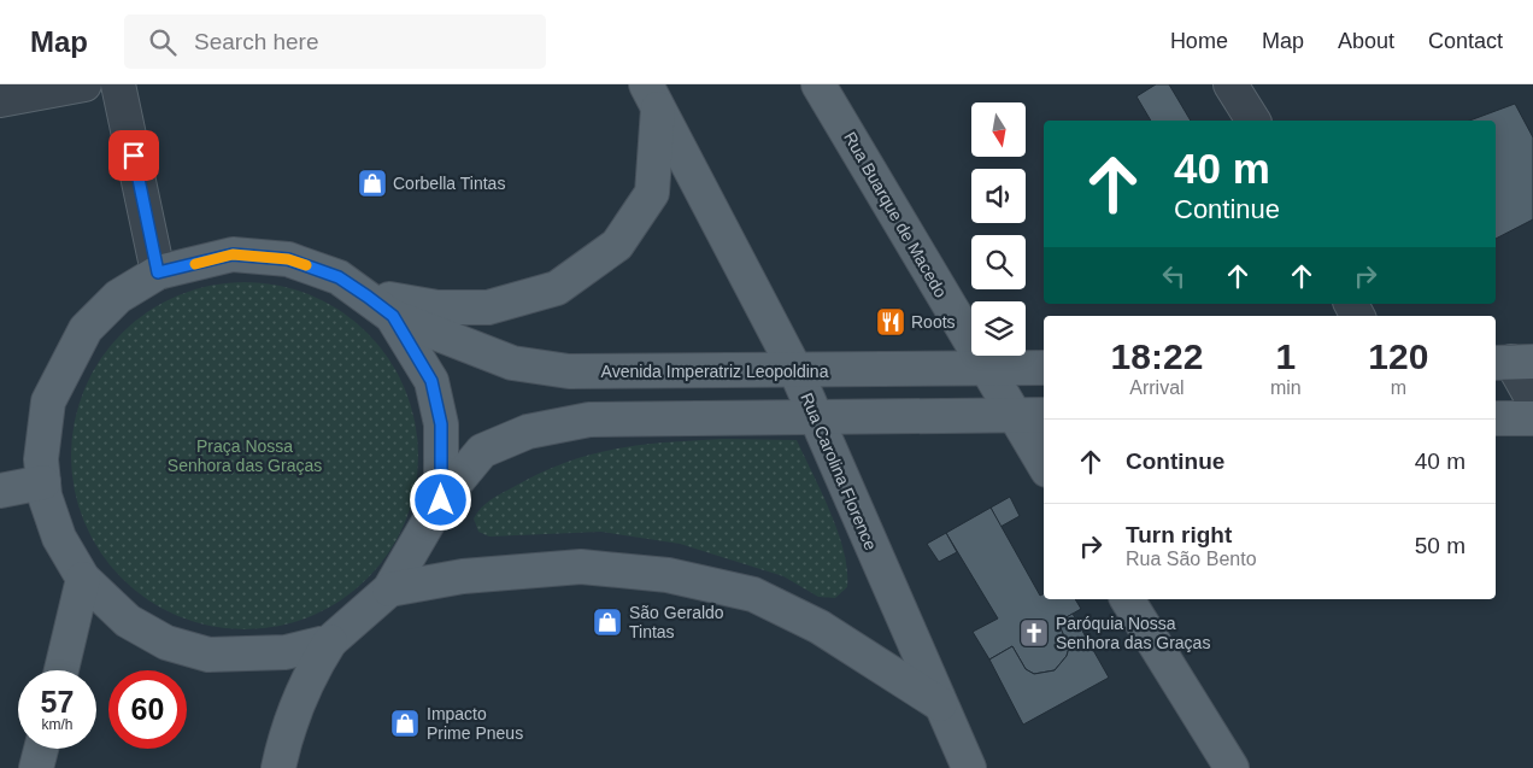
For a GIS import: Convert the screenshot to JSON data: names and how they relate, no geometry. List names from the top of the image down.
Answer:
{
  "streets": {
    "main road": ["Rua Buarque de Macedo", "Avenida Imperatriz Leopoldina", "Rua Carolina Florence"]
  },
  "crossings": [
    ["Rua Buarque de Macedo", "Avenida Imperatriz Leopoldina"],
    ["Avenida Imperatriz Leopoldina", "Rua Carolina Florence"]
  ],
  "parks": ["Praça Nossa Senhora das Graças"],
  "places": {
    "shop": ["Corbella Tintas", "São Geraldo Tintas", "Impacto Prime Pneus"],
    "restaurant": ["Roots"],
    "church": ["Paróquia Nossa Senhora das Graças"]
  },
  "north": "bottom",
  "page": {
    "header": "Map",
    "search": "Search here",
    "nav": [
      "Home",
      "Map",
      "About",
      "Contact"
    ],
    "turn": ["40 m", "Continue"],
    "eta": [
      "18:22",
      "Arrival",
      "1",
      "min",
      "120",
      "m"
    ],
    "list": [
      {
        "name": "Continue",
        "value": "40 m"
      },
      {
        "name": "Turn right",
        "note": "Rua São Bento",
        "value": "50 m"
      }
    ],
    "speed": "57 km/h",
    "limit": "60"
  }
}
